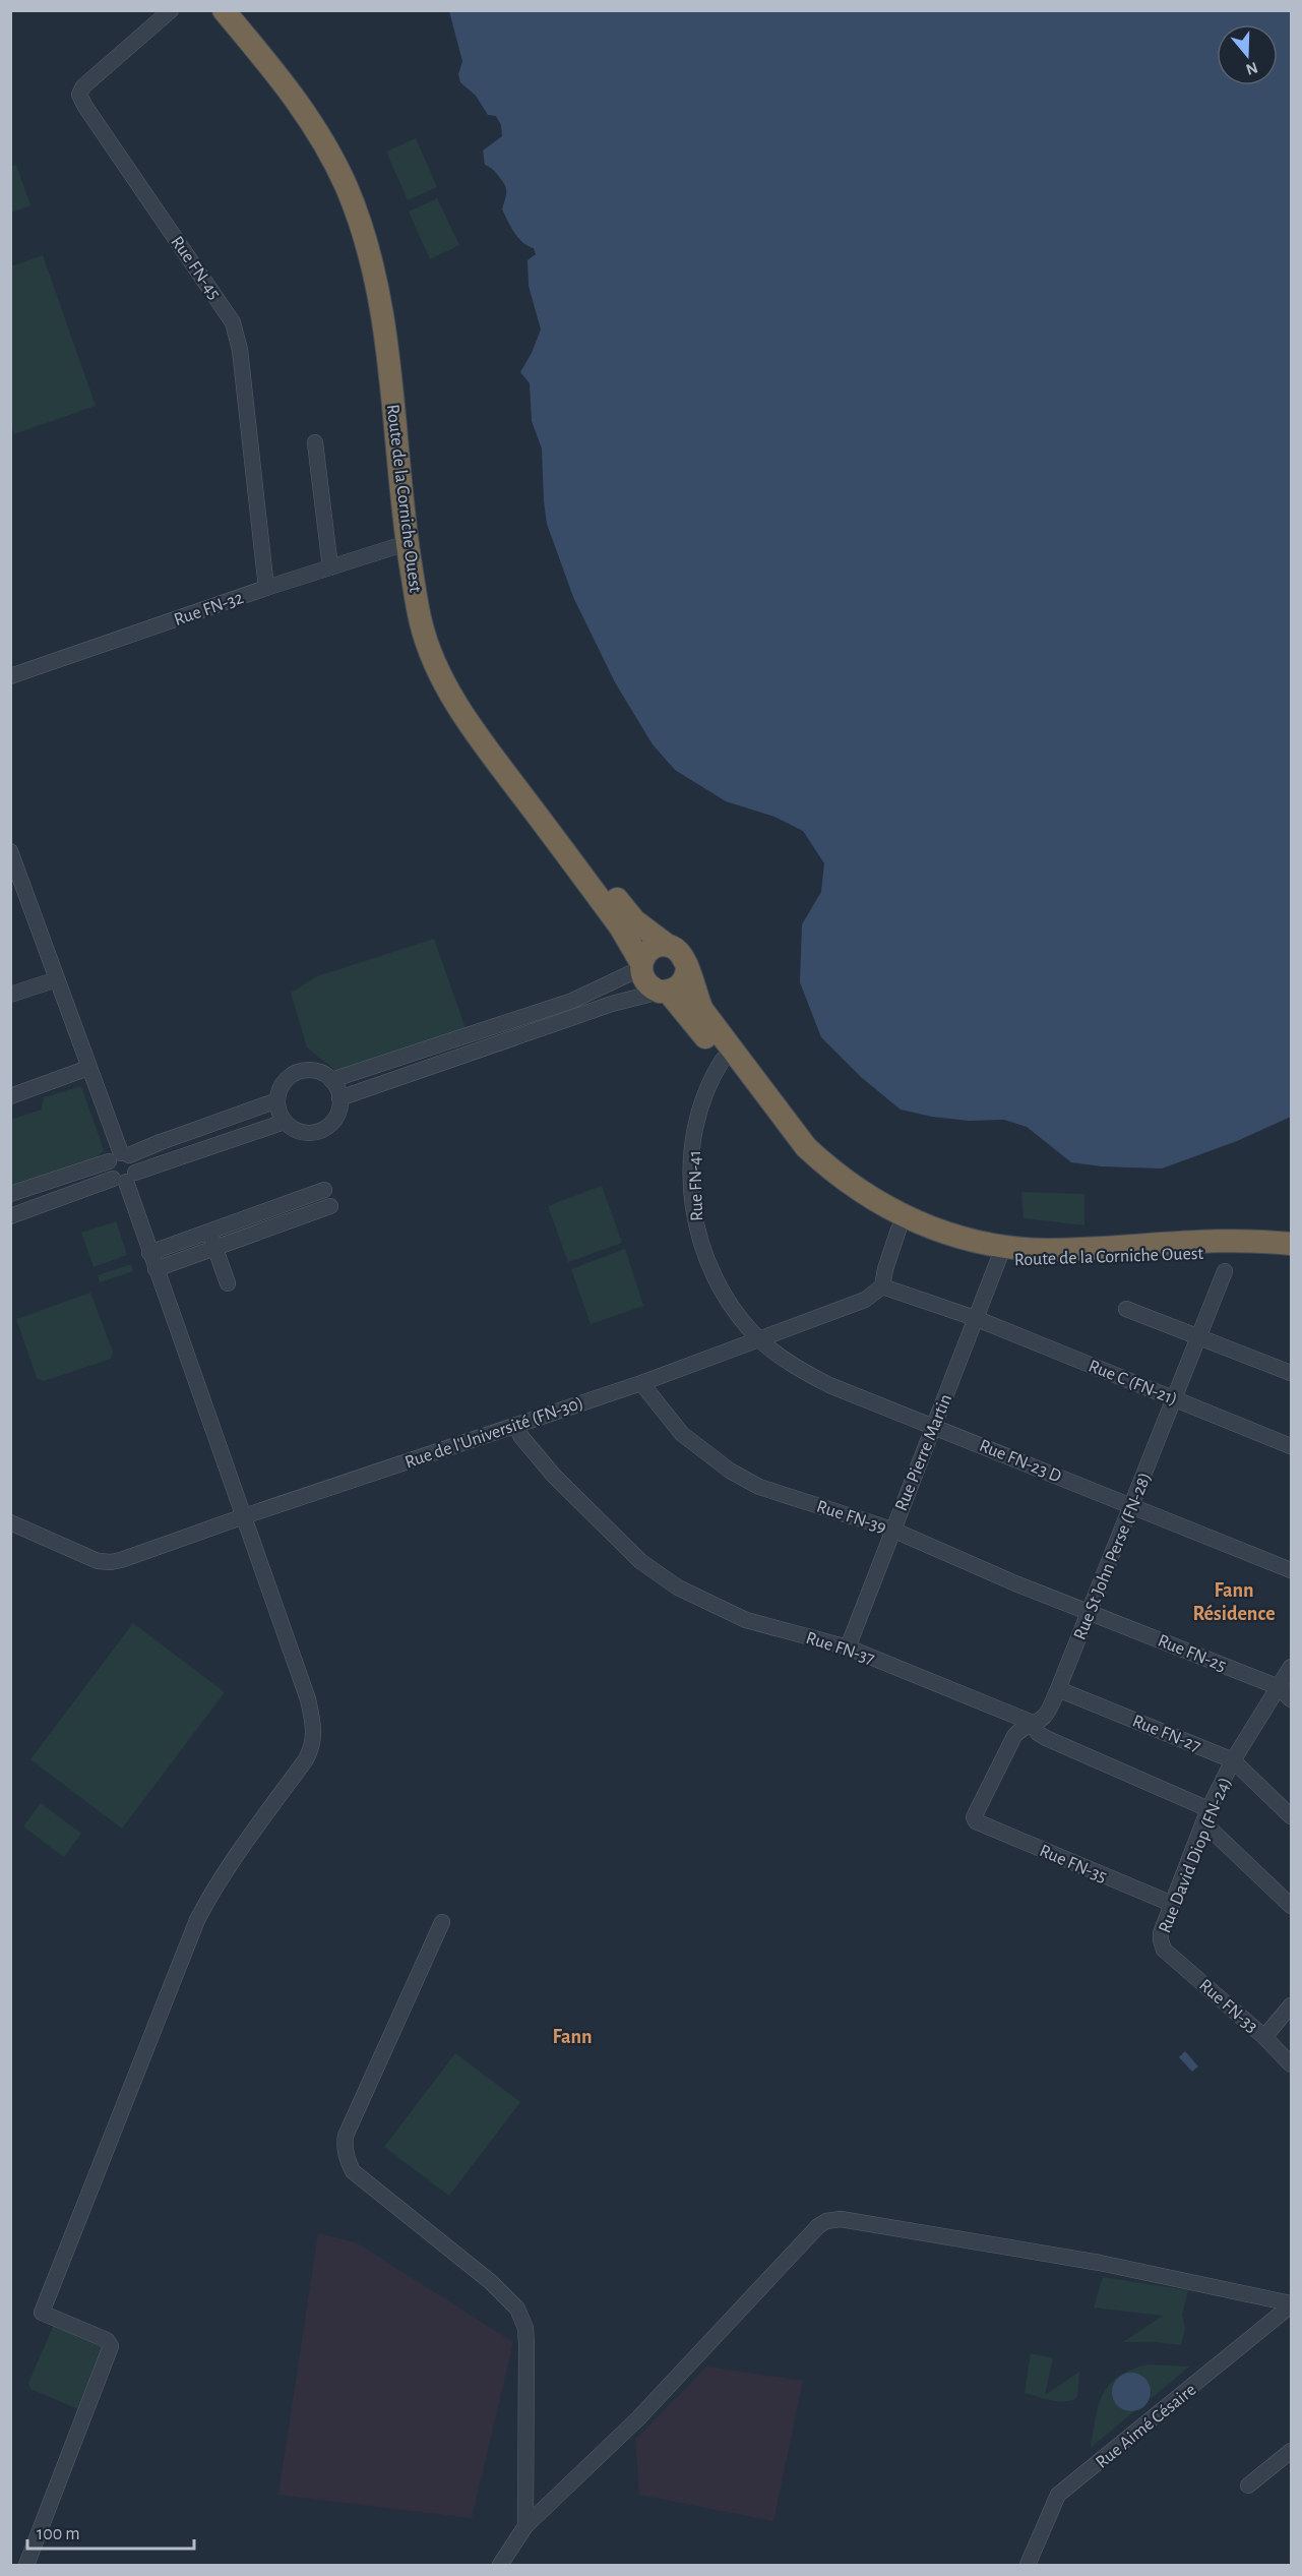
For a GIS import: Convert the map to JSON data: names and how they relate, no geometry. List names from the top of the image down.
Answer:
{
  "streets": {
    "highway": ["Route de la Corniche Ouest"],
    "street": [
      "Rue FN-45",
      "Rue FN-32",
      "Rue FN-41",
      "Rue C (FN-21)",
      "Rue de l'Université (FN-30)",
      "Rue Pierre Martin",
      "Rue FN-23 D",
      "Rue FN-39",
      "Rue St John Perse (FN-28)",
      "Rue FN-37",
      "Rue FN-25",
      "Rue FN-27",
      "Rue David Diop (FN-24)",
      "Rue FN-35",
      "Rue FN-33",
      "Rue Aimé Césaire"
    ]
  },
  "crossings": [
    ["Rue FN-45", "Rue FN-32"],
    ["Route de la Corniche Ouest", "Rue FN-32"],
    ["Route de la Corniche Ouest", "Rue FN-41"],
    ["Route de la Corniche Ouest", "Rue Pierre Martin"],
    ["Rue FN-41", "Rue de l'Université (FN-30)"],
    ["Rue FN-41", "Rue FN-23 D"],
    ["Rue C (FN-21)", "Rue Pierre Martin"],
    ["Rue C (FN-21)", "Rue St John Perse (FN-28)"],
    ["Rue de l'Université (FN-30)", "Rue FN-23 D"],
    ["Rue de l'Université (FN-30)", "Rue FN-39"],
    ["Rue de l'Université (FN-30)", "Rue FN-37"],
    ["Rue Pierre Martin", "Rue FN-23 D"],
    ["Rue Pierre Martin", "Rue FN-39"],
    ["Rue Pierre Martin", "Rue FN-37"],
    ["Rue FN-23 D", "Rue St John Perse (FN-28)"],
    ["Rue FN-39", "Rue St John Perse (FN-28)"],
    ["Rue FN-39", "Rue FN-25"],
    ["Rue St John Perse (FN-28)", "Rue FN-37"],
    ["Rue St John Perse (FN-28)", "Rue FN-25"],
    ["Rue St John Perse (FN-28)", "Rue FN-27"],
    ["Rue St John Perse (FN-28)", "Rue FN-35"],
    ["Rue FN-37", "Rue David Diop (FN-24)"],
    ["Rue FN-25", "Rue David Diop (FN-24)"],
    ["Rue FN-27", "Rue David Diop (FN-24)"],
    ["Rue David Diop (FN-24)", "Rue FN-35"],
    ["Rue David Diop (FN-24)", "Rue FN-33"]
  ],
  "districts": ["Fann Résidence", "Fann"],
  "scale_bar": "100 m",
  "north": "bottom"
}
